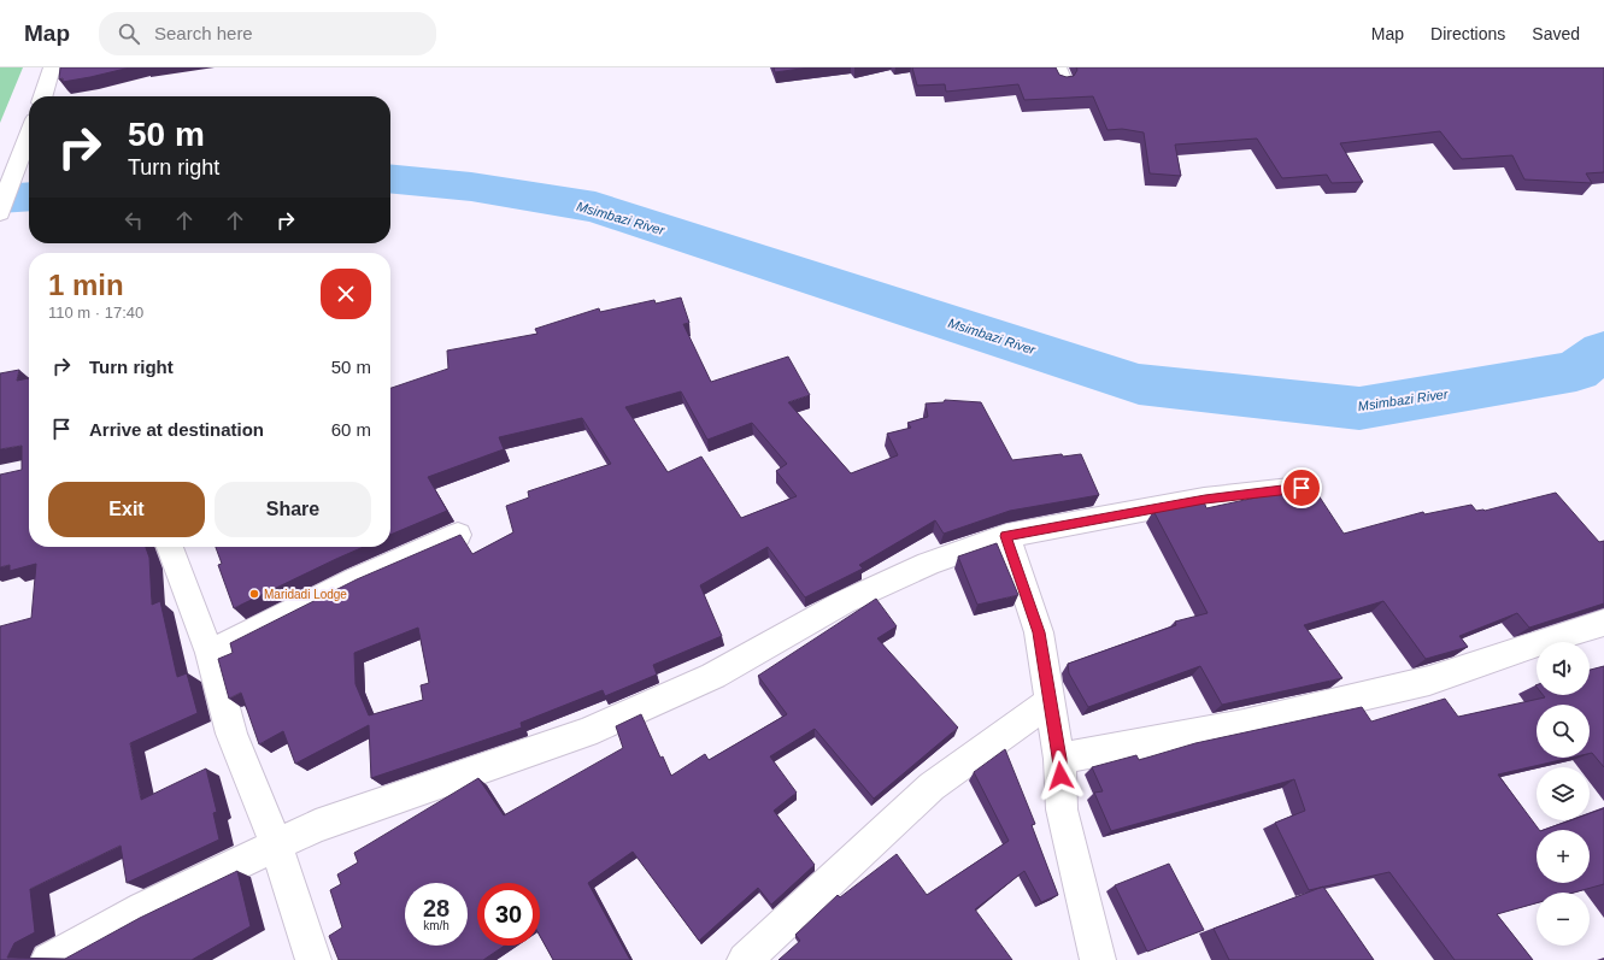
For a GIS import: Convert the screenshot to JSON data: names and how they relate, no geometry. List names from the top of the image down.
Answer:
{
  "water": ["Msimbazi River"],
  "places": ["Maridadi Lodge"],
  "page": {
    "header": "Map",
    "search": "Search here",
    "nav": ["Map", "Directions", "Saved"],
    "turn": ["50 m", "Turn right"],
    "heading": ["1 min", "110 m · 17:40"],
    "list": [
      {
        "name": "Turn right",
        "value": "50 m"
      },
      {
        "name": "Arrive at destination",
        "value": "60 m"
      }
    ],
    "buttons": ["Exit", "Share"],
    "map_buttons": ["+", "−"],
    "speed": "28 km/h",
    "limit": "30"
  }
}
